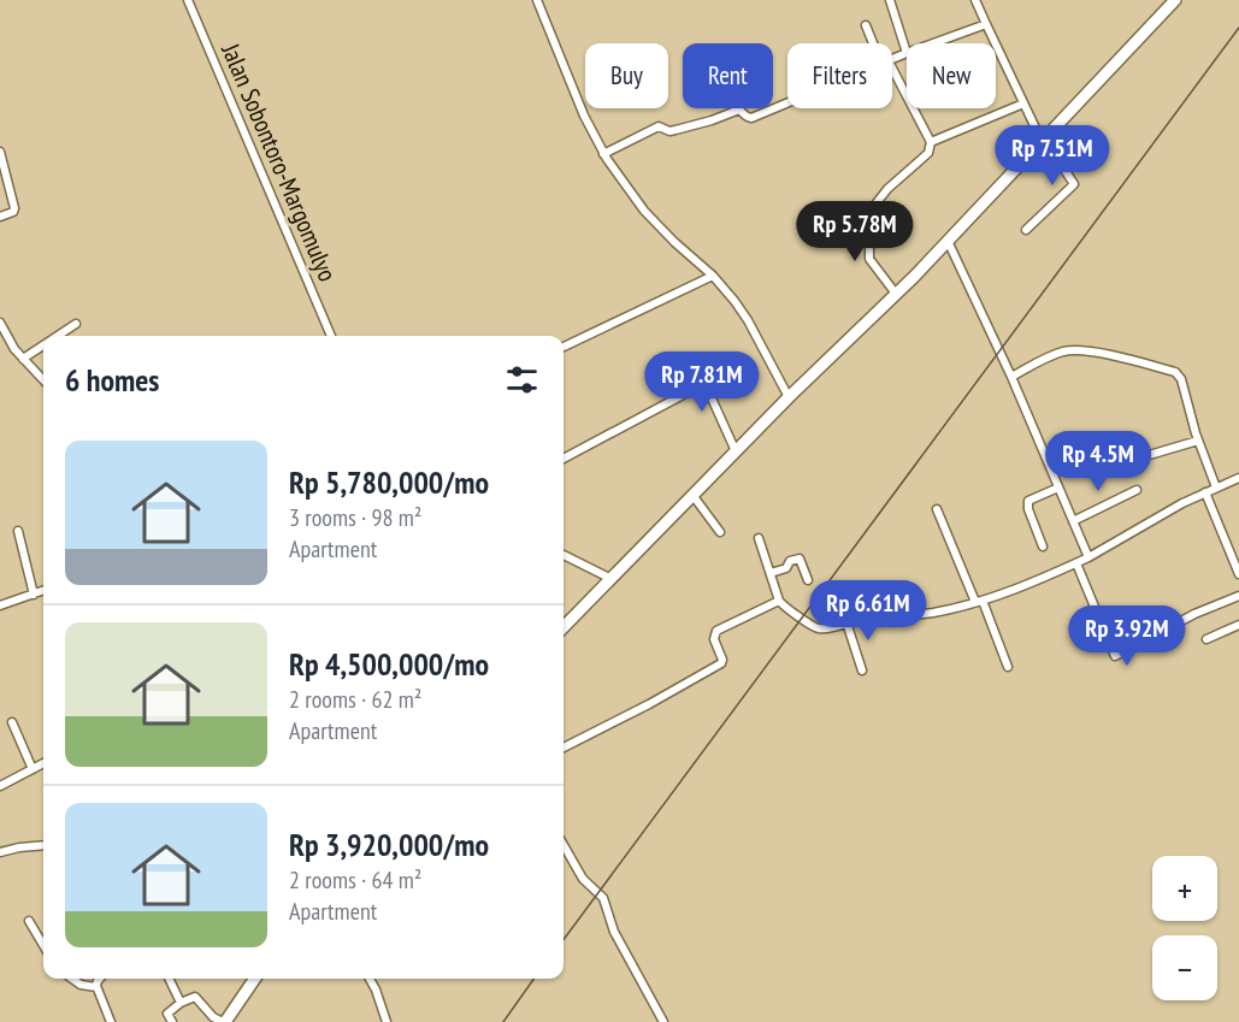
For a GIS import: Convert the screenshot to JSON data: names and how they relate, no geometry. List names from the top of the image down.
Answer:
{
  "streets": {
    "street": ["Jalan Sobontoro-Margomulyo"]
  },
  "page": {
    "chip": [
      "Buy",
      "Rent",
      "Filters",
      "New"
    ],
    "price": [
      "Rp 7.51M",
      "Rp 5.78M",
      "Rp 7.81M",
      "Rp 4.5M",
      "Rp 6.61M",
      "Rp 3.92M"
    ],
    "heading": "6 homes",
    "list": [
      {
        "name": "Rp 5,780,000/mo",
        "note": "3 rooms · 98 m² · Apartment"
      },
      {
        "name": "Rp 4,500,000/mo",
        "note": "2 rooms · 62 m² · Apartment"
      },
      {
        "name": "Rp 3,920,000/mo",
        "note": "2 rooms · 64 m² · Apartment"
      }
    ],
    "map_buttons": ["+", "−"]
  }
}
